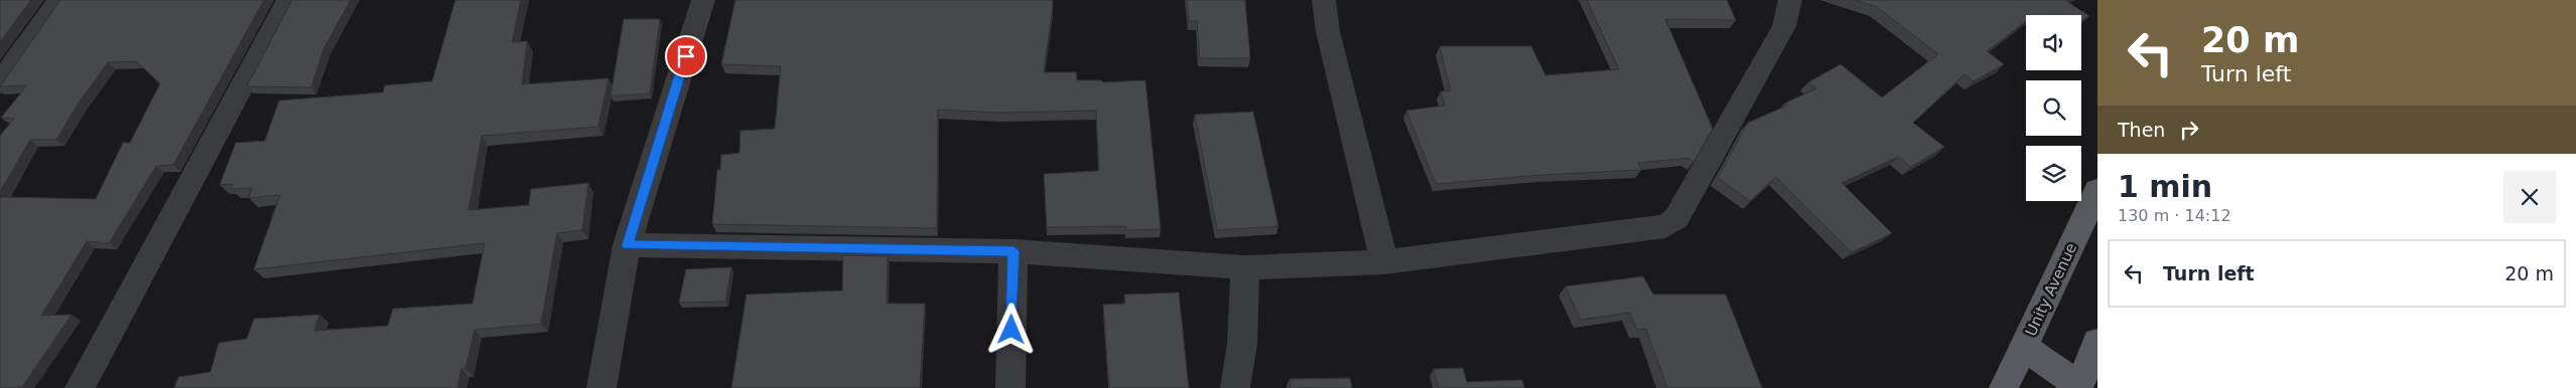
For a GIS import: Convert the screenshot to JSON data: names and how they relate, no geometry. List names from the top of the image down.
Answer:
{
  "streets": {
    "main road": ["Unity Avenue"]
  },
  "page": {
    "turn": ["20 m", "Turn left"],
    "then": "Then",
    "heading": ["1 min", "130 m · 14:12"],
    "list": [
      {
        "name": "Turn left",
        "value": "20 m"
      }
    ]
  }
}
